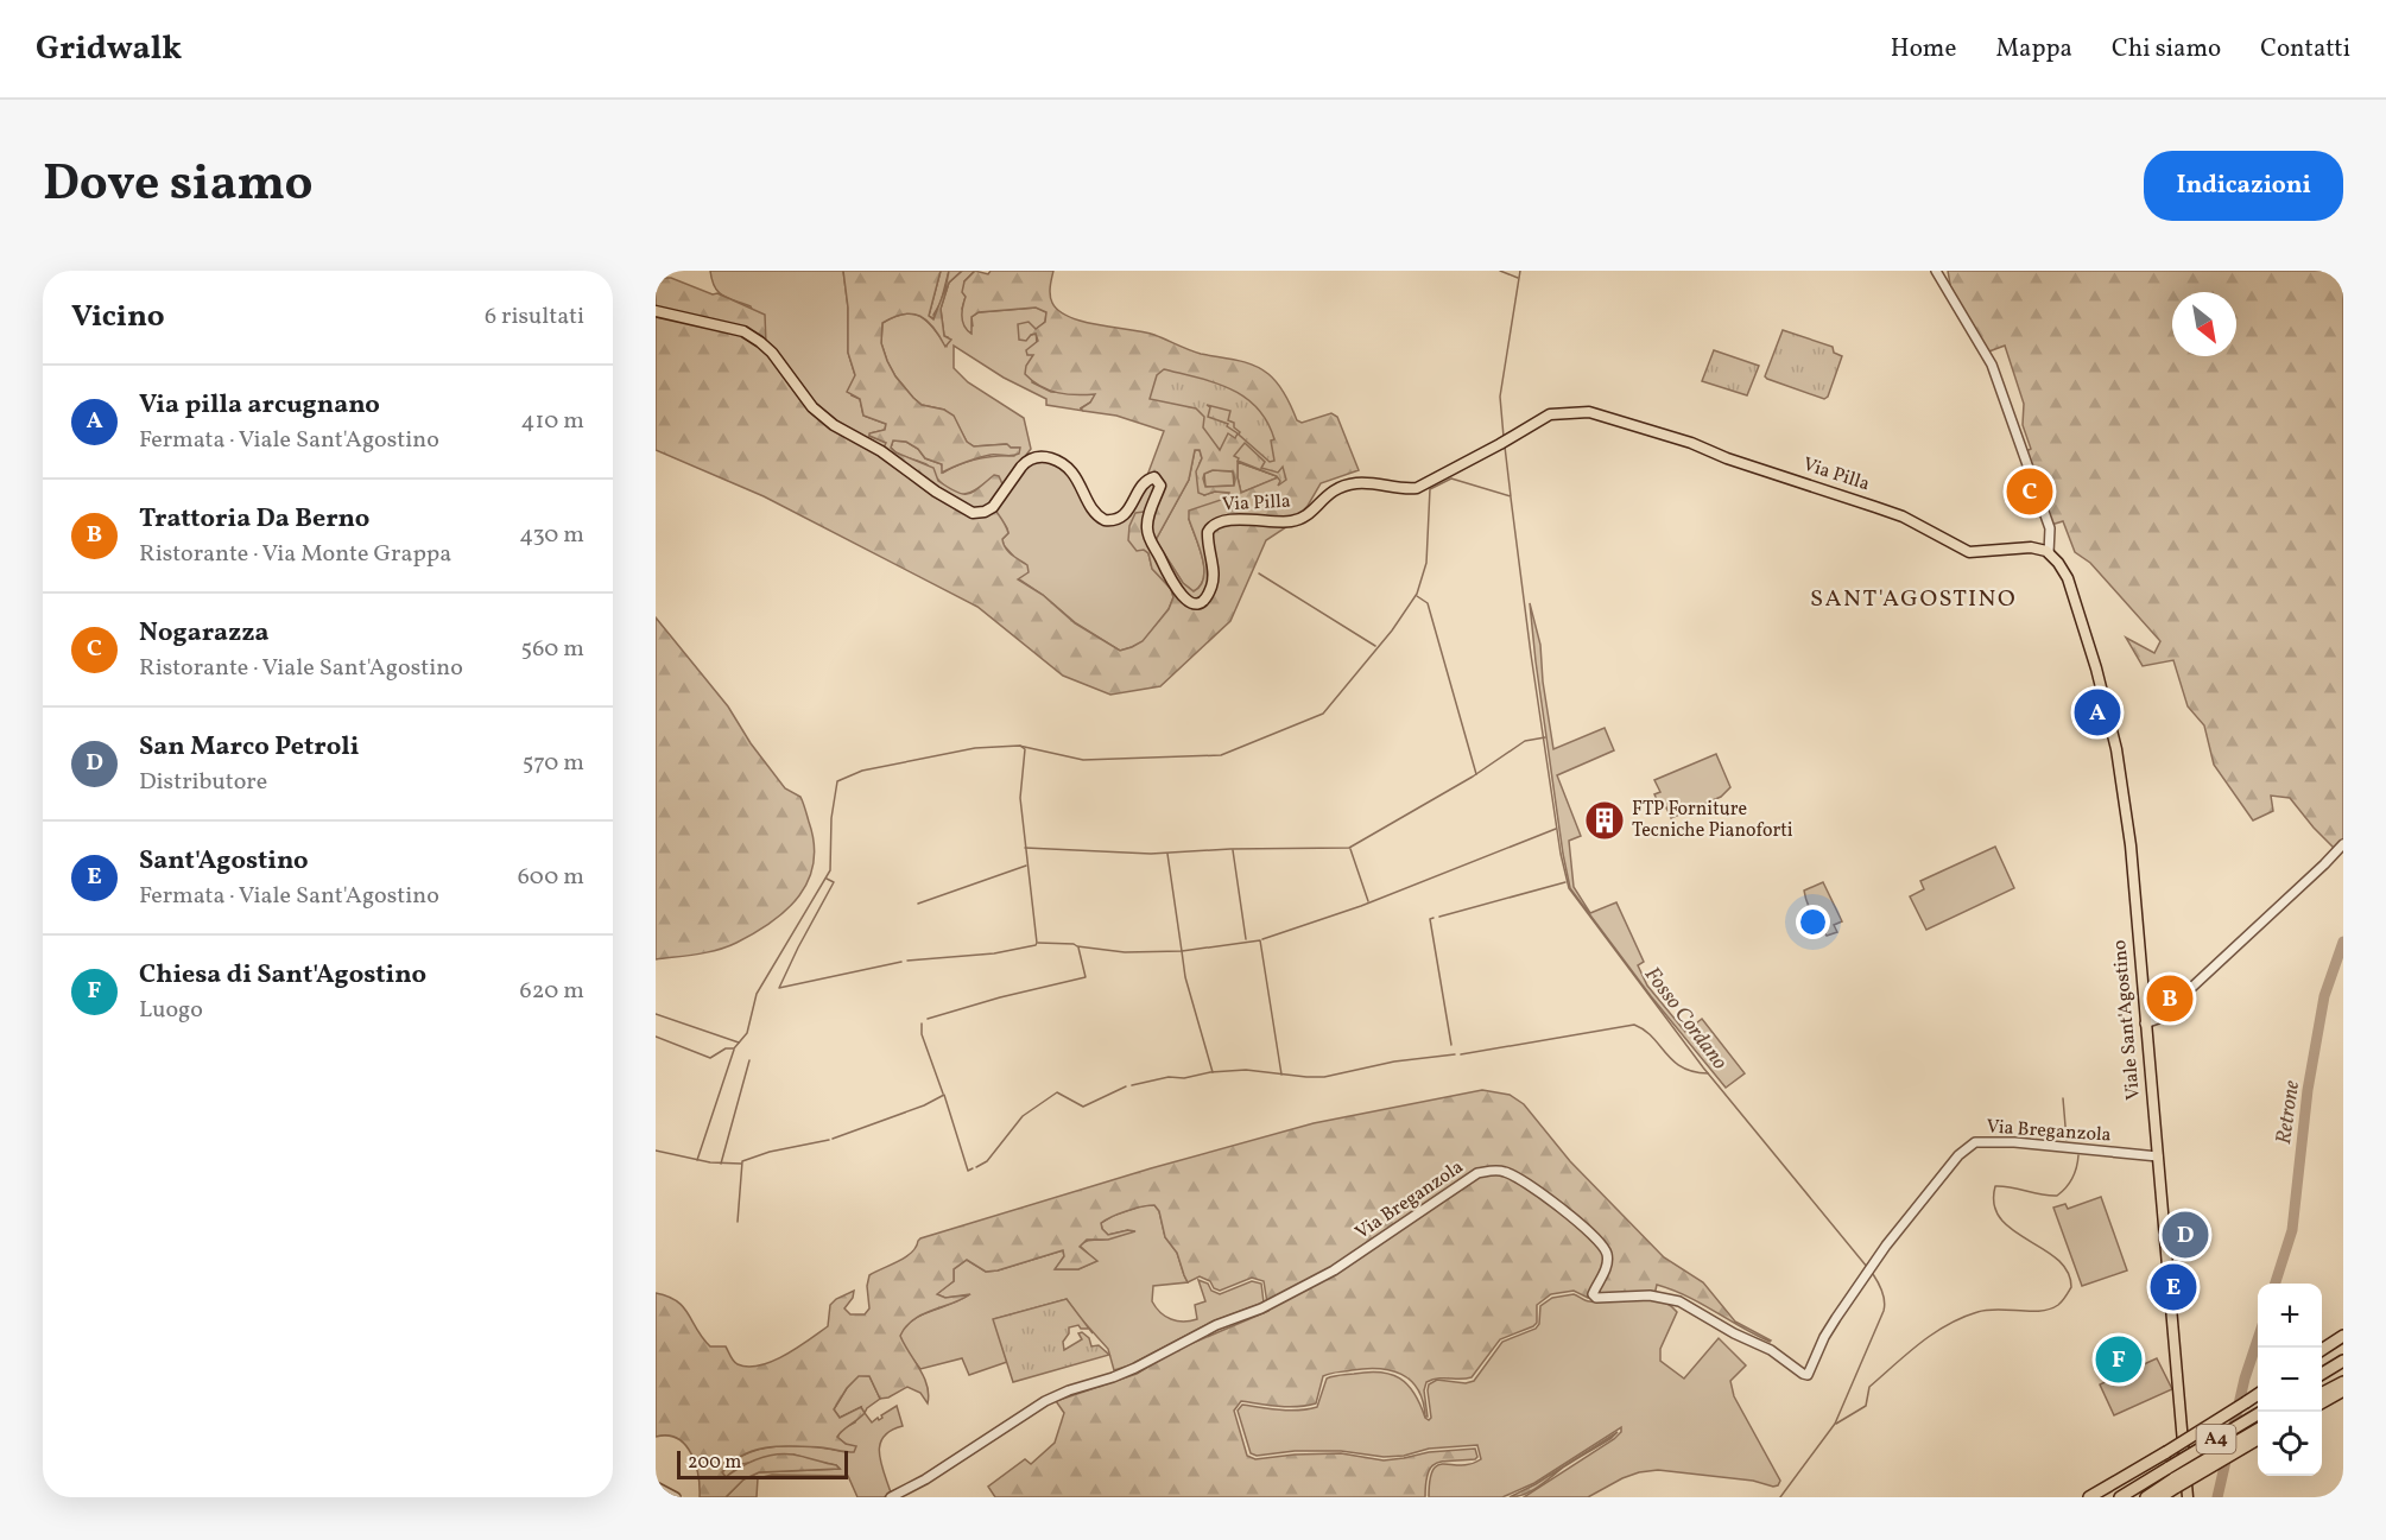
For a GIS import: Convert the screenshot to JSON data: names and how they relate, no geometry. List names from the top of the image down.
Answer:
{
  "streets": {
    "highway": ["A4"],
    "main road": ["Via Pilla", "Viale Sant'Agostino"],
    "street": ["Via Breganzola"]
  },
  "crossings": [
    ["Via Pilla", "Viale Sant'Agostino"],
    ["Viale Sant'Agostino", "Via Breganzola"]
  ],
  "districts": ["SANT'AGOSTINO"],
  "water": ["Fosso Cordano", "Retrone"],
  "places": {
    "building": ["FTP Forniture Tecniche Pianoforti"]
  },
  "scale_bar": "200 m",
  "north": "bottom right",
  "page": {
    "header": "Gridwalk",
    "nav": [
      "Home",
      "Mappa",
      "Chi siamo",
      "Contatti"
    ],
    "title": "Dove siamo",
    "buttons": "Indicazioni",
    "heading": ["Vicino", "6 risultati"],
    "list": [
      {
        "mark": "A",
        "name": "Via pilla arcugnano",
        "note": "Fermata · Viale Sant'Agostino",
        "value": "410 m"
      },
      {
        "mark": "B",
        "name": "Trattoria Da Berno",
        "note": "Ristorante · Via Monte Grappa",
        "value": "430 m"
      },
      {
        "mark": "C",
        "name": "Nogarazza",
        "note": "Ristorante · Viale Sant'Agostino",
        "value": "560 m"
      },
      {
        "mark": "D",
        "name": "San Marco Petroli",
        "note": "Distributore",
        "value": "570 m"
      },
      {
        "mark": "E",
        "name": "Sant'Agostino",
        "note": "Fermata · Viale Sant'Agostino",
        "value": "600 m"
      },
      {
        "mark": "F",
        "name": "Chiesa di Sant'Agostino",
        "note": "Luogo",
        "value": "620 m"
      }
    ],
    "pins": [
      "C",
      "A",
      "B",
      "D",
      "E",
      "F"
    ],
    "map_buttons": ["+", "−"],
    "scale": "200 m"
  }
}
